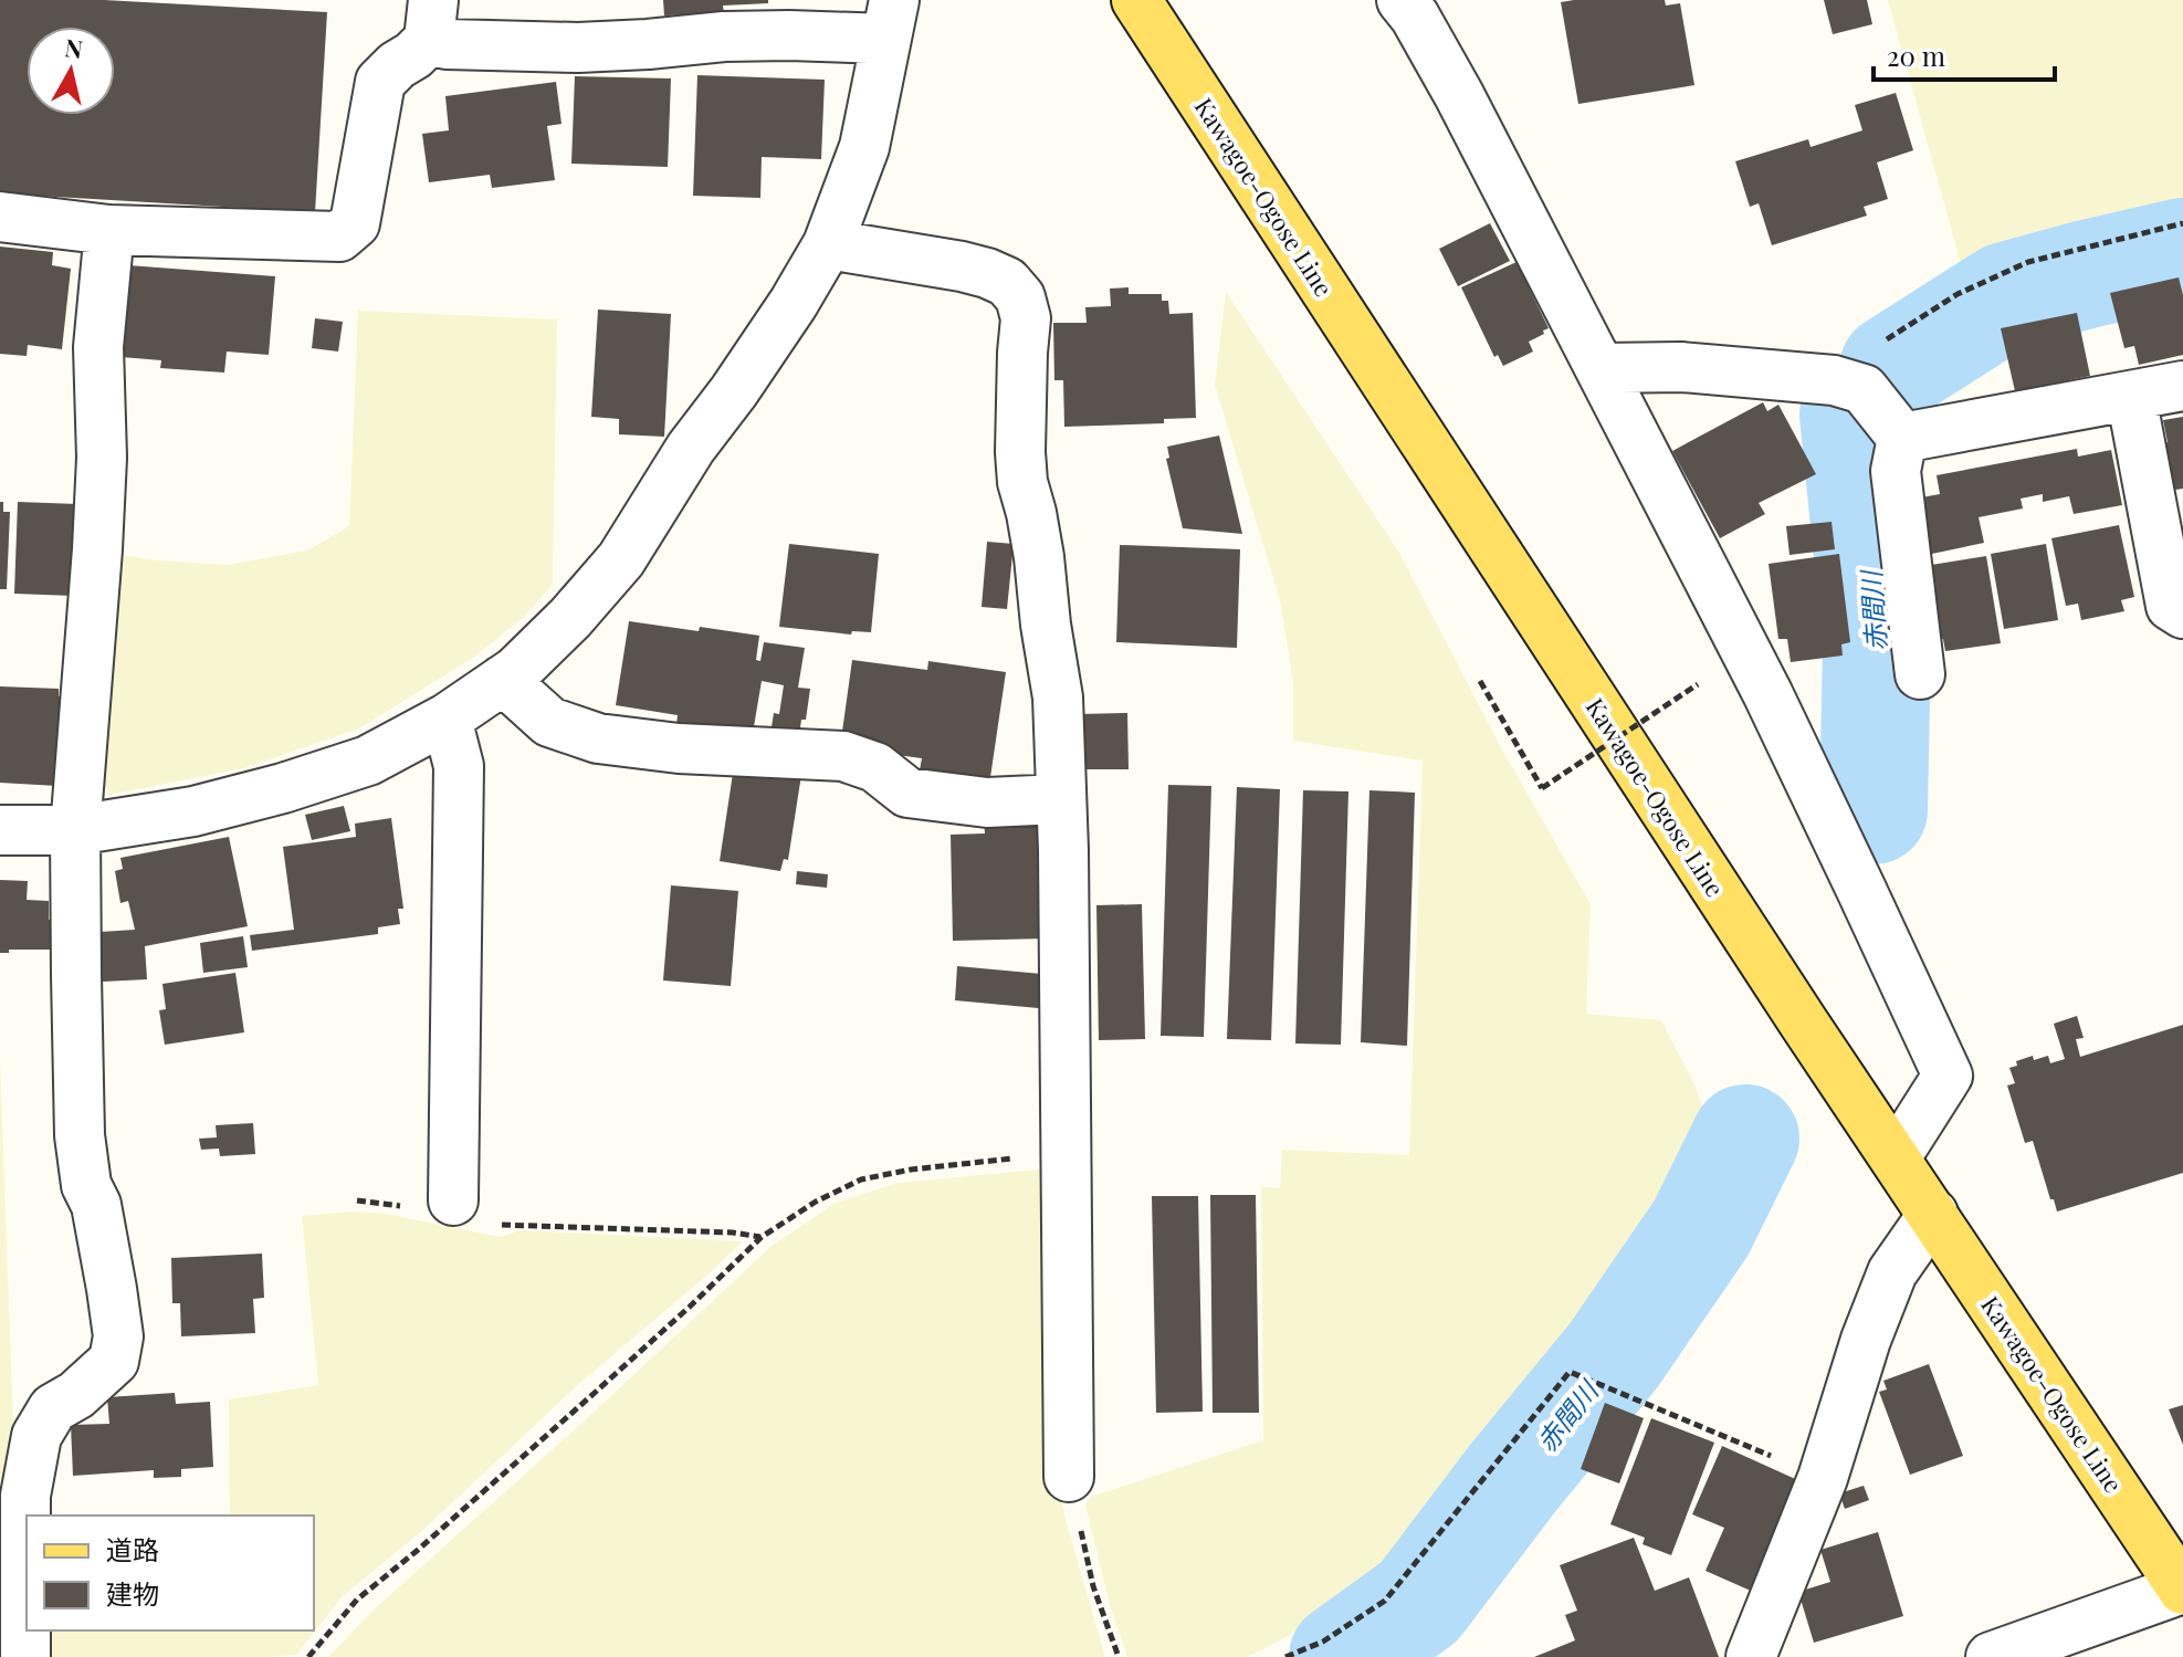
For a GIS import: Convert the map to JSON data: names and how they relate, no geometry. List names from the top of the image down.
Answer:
{
  "streets": {
    "main road": ["Kawagoe-Ogose Line"]
  },
  "water": ["赤間川"],
  "legend": ["道路", "建物"],
  "scale_bar": "20 m",
  "north": "top"
}
